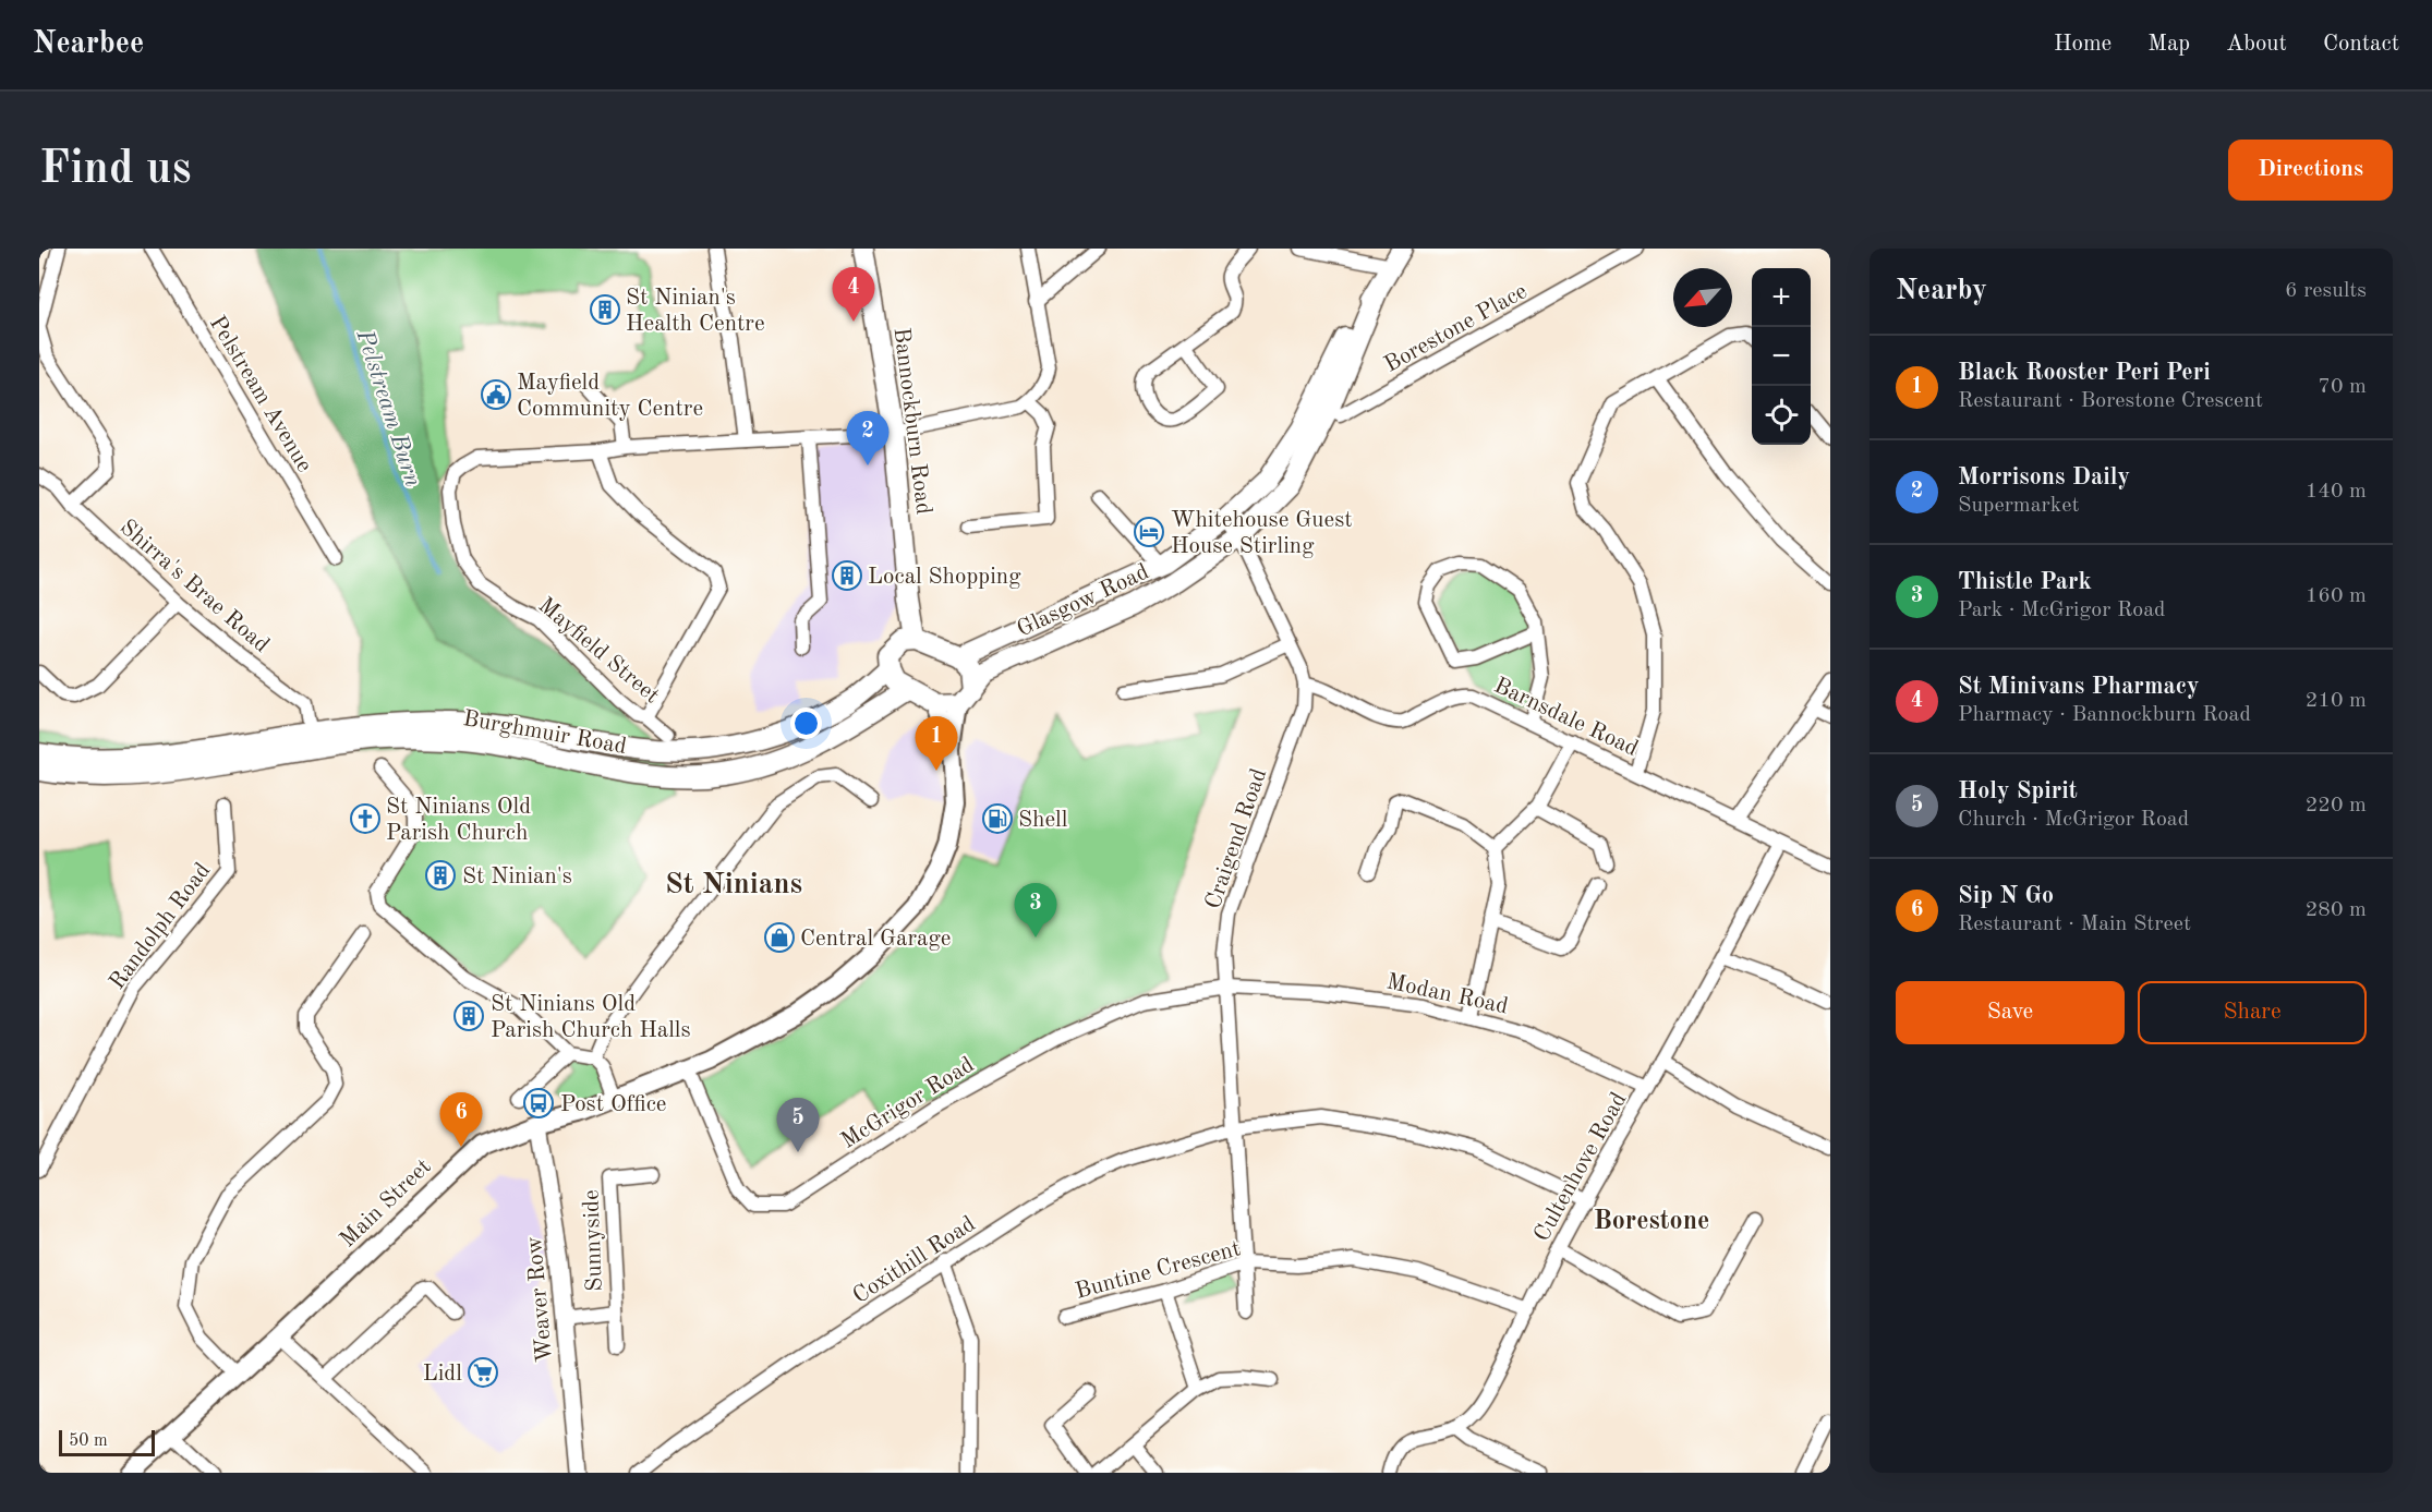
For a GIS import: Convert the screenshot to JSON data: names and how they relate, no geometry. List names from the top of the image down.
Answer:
{
  "streets": {
    "main road": [
      "Bannockburn Road",
      "Glasgow Road",
      "Burghmuir Road",
      "Main Street"
    ],
    "street": [
      "Borestone Place",
      "Pelstream Avenue",
      "Shirra's Brae Road",
      "Mayfield Street",
      "Barnsdale Road",
      "Craigend Road",
      "Randolph Road",
      "Modan Road",
      "McGrigor Road",
      "Cultenhove Road",
      "Sunnyside",
      "Coxithill Road",
      "Buntine Crescent",
      "Weaver Row"
    ]
  },
  "crossings": [
    ["Borestone Place", "Glasgow Road"],
    ["Bannockburn Road", "Glasgow Road"],
    ["Bannockburn Road", "Mayfield Street"],
    ["Bannockburn Road", "Burghmuir Road"],
    ["Shirra's Brae Road", "Burghmuir Road"],
    ["Glasgow Road", "Burghmuir Road"],
    ["Barnsdale Road", "Craigend Road"],
    ["Barnsdale Road", "Cultenhove Road"],
    ["Craigend Road", "Modan Road"],
    ["Craigend Road", "McGrigor Road"],
    ["Craigend Road", "Coxithill Road"],
    ["Craigend Road", "Buntine Crescent"],
    ["Modan Road", "McGrigor Road"],
    ["Modan Road", "Cultenhove Road"],
    ["McGrigor Road", "Main Street"],
    ["Cultenhove Road", "Coxithill Road"],
    ["Cultenhove Road", "Buntine Crescent"],
    ["Main Street", "Weaver Row"]
  ],
  "districts": ["St Ninians", "Borestone"],
  "water": ["Pelstream Burn"],
  "places": {
    "building": [
      "St Ninian's Health Centre",
      "Local Shopping",
      "St Ninian's",
      "St Ninians Old Parish Church Halls"
    ],
    "public building": ["Mayfield Community Centre"],
    "hotel": ["Whitehouse Guest House Stirling"],
    "church": ["St Ninians Old Parish Church"],
    "fuel station": ["Shell"],
    "shop": ["Central Garage"],
    "bus stop": ["Post Office"],
    "supermarket": ["Lidl"]
  },
  "scale_bar": "50 m",
  "north": "bottom left",
  "page": {
    "header": "Nearbee",
    "nav": [
      "Home",
      "Map",
      "About",
      "Contact"
    ],
    "buttons": [
      "Directions",
      ["Save", "Share"]
    ],
    "title": "Find us",
    "heading": ["Nearby", "6 results"],
    "pins": [
      "4",
      "2",
      "1",
      "3",
      "6",
      "5"
    ],
    "map_buttons": ["+", "−"],
    "list": [
      {
        "mark": "1",
        "name": "Black Rooster Peri Peri",
        "note": "Restaurant · Borestone Crescent",
        "value": "70 m"
      },
      {
        "mark": "2",
        "name": "Morrisons Daily",
        "note": "Supermarket",
        "value": "140 m"
      },
      {
        "mark": "3",
        "name": "Thistle Park",
        "note": "Park · McGrigor Road",
        "value": "160 m"
      },
      {
        "mark": "4",
        "name": "St Minivans Pharmacy",
        "note": "Pharmacy · Bannockburn Road",
        "value": "210 m"
      },
      {
        "mark": "5",
        "name": "Holy Spirit",
        "note": "Church · McGrigor Road",
        "value": "220 m"
      },
      {
        "mark": "6",
        "name": "Sip N Go",
        "note": "Restaurant · Main Street",
        "value": "280 m"
      }
    ],
    "scale": "50 m"
  }
}
